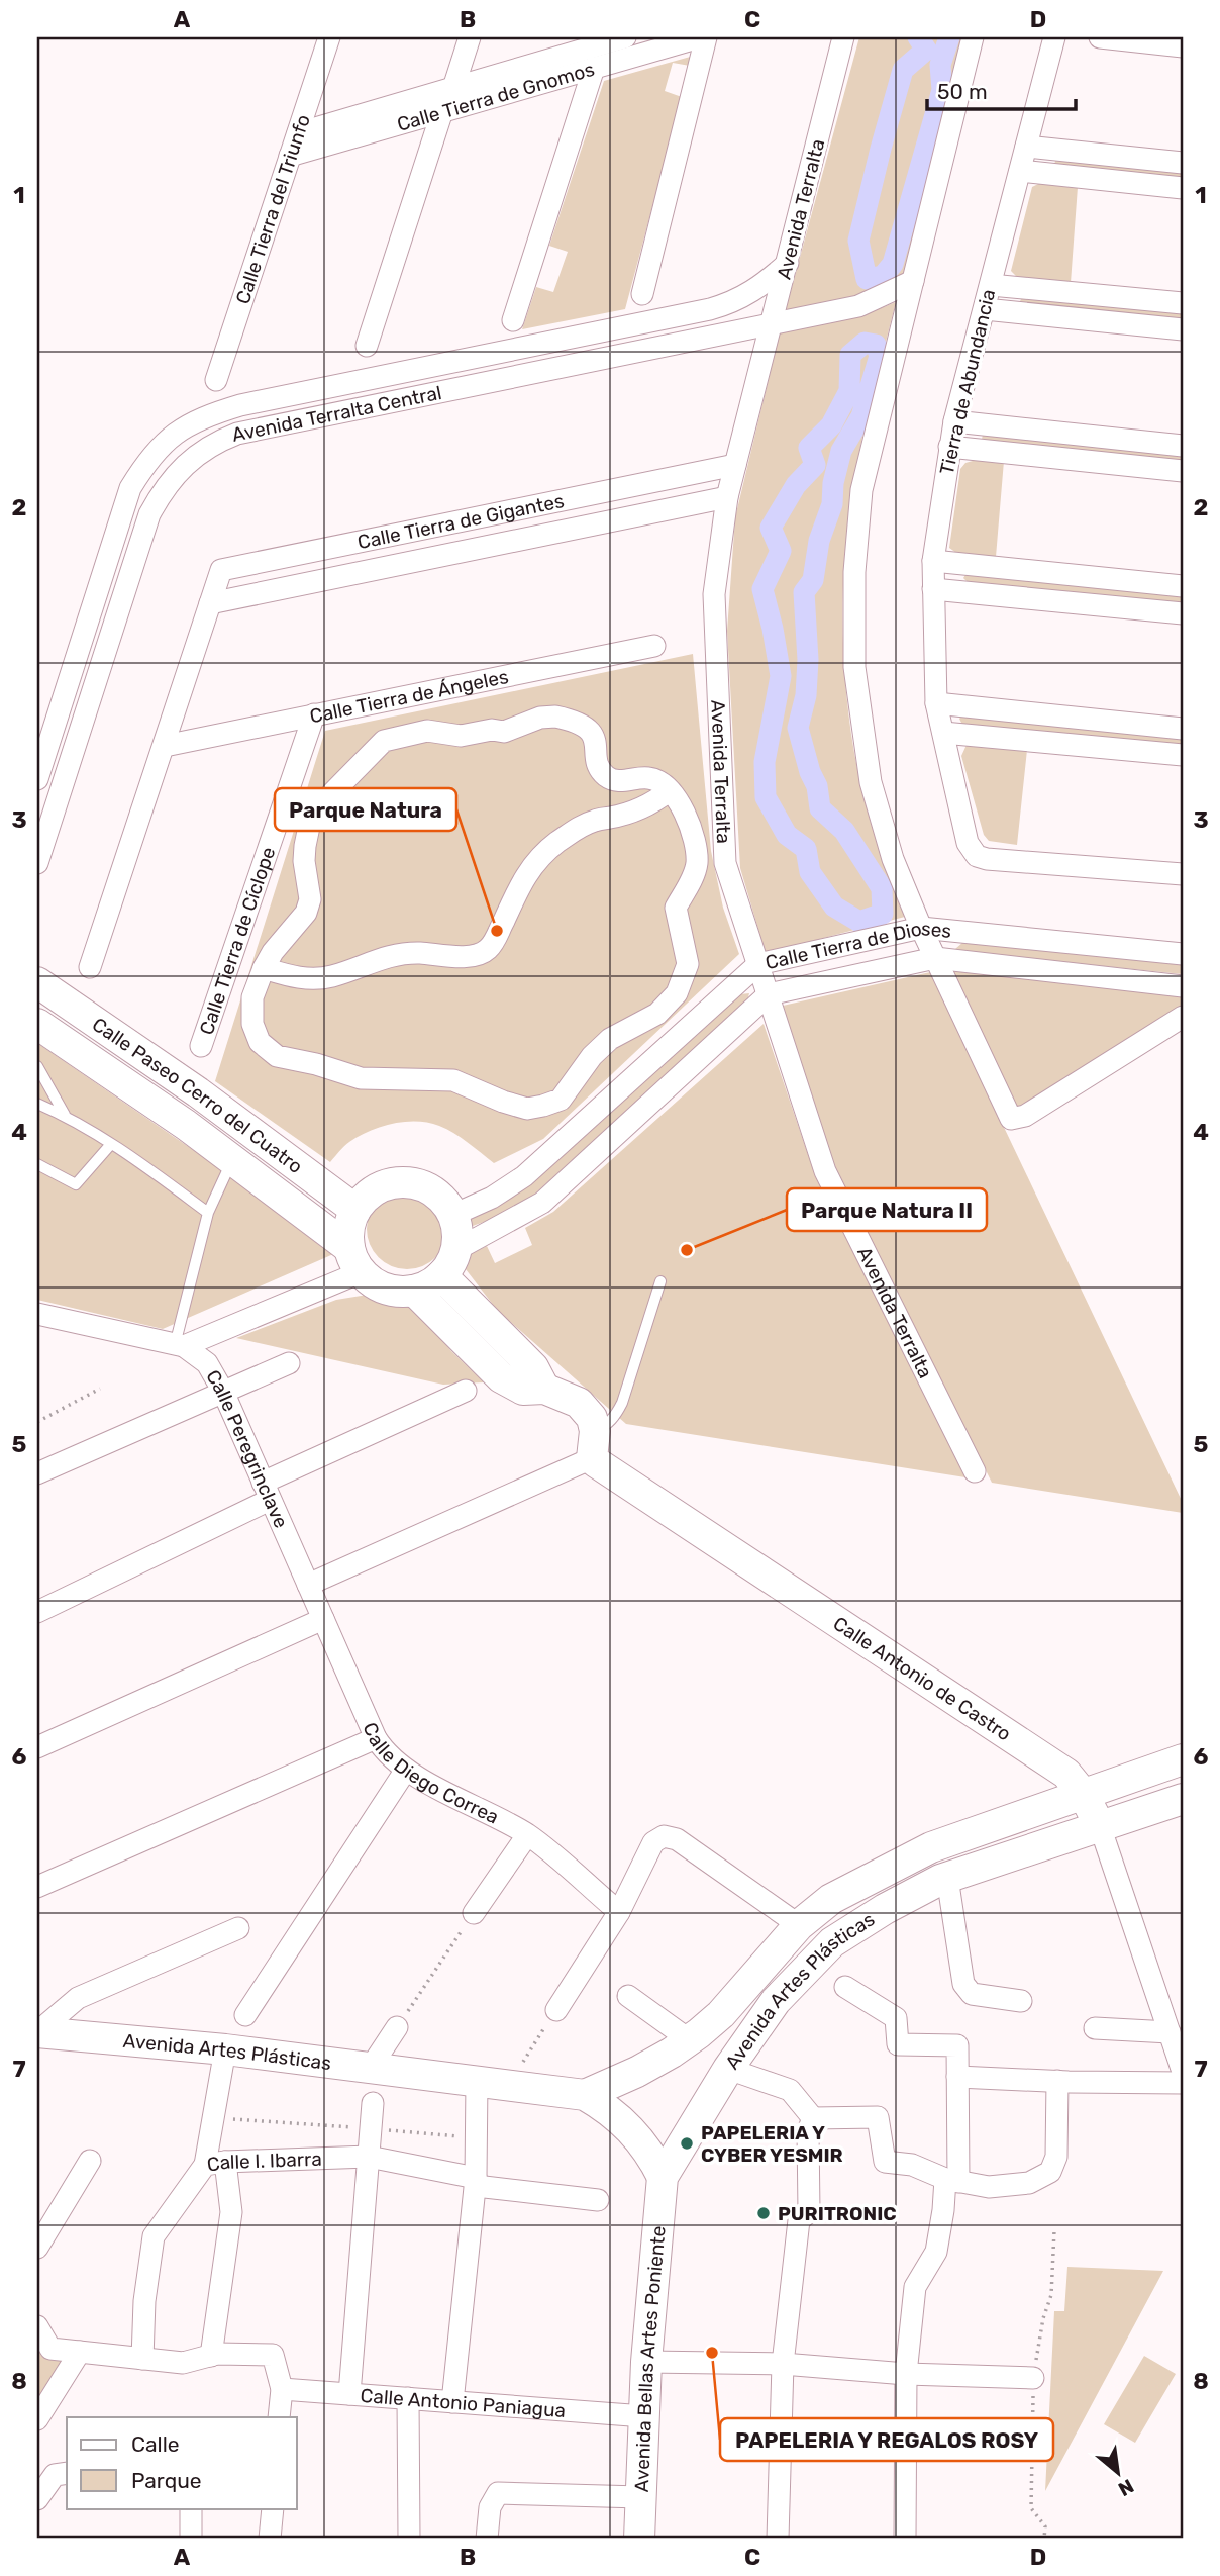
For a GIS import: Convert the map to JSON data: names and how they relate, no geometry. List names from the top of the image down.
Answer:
{
  "streets": {
    "street": [
      "Calle Tierra de Gnomos",
      "Calle Tierra del Triunfo",
      "Avenida Terralta",
      "Tierra de Abundancia",
      "Avenida Terralta Central",
      "Calle Tierra de Gigantes",
      "Calle Tierra de Ángeles",
      "Calle Tierra de Cíclope",
      "Calle Tierra de Dioses",
      "Calle Paseo Cerro del Cuatro",
      "Calle Peregrinclave",
      "Calle Antonio de Castro",
      "Calle Diego Correa",
      "Avenida Artes Plásticas",
      "Calle I. Ibarra",
      "Avenida Bellas Artes Poniente",
      "Calle Antonio Paniagua"
    ]
  },
  "crossings": [
    ["Calle Tierra de Gnomos", "Calle Tierra del Triunfo"],
    ["Avenida Terralta", "Avenida Terralta Central"],
    ["Avenida Terralta", "Calle Tierra de Gigantes"],
    ["Avenida Terralta", "Calle Tierra de Dioses"],
    ["Calle Tierra de Gigantes", "Calle Tierra de Ángeles"],
    ["Calle Tierra de Ángeles", "Calle Tierra de Cíclope"],
    ["Calle Tierra de Dioses", "Calle Paseo Cerro del Cuatro"],
    ["Calle Tierra de Dioses", "Calle Antonio de Castro"],
    ["Calle Paseo Cerro del Cuatro", "Calle Antonio de Castro"],
    ["Calle Peregrinclave", "Calle Diego Correa"],
    ["Calle Antonio de Castro", "Avenida Artes Plásticas"],
    ["Avenida Artes Plásticas", "Avenida Bellas Artes Poniente"],
    ["Avenida Bellas Artes Poniente", "Calle Antonio Paniagua"]
  ],
  "places": [
    "Parque Natura",
    "Parque Natura II",
    "PAPELERIA Y CYBER YESMIR",
    "PURITRONIC",
    "PAPELERIA Y REGALOS ROSY"
  ],
  "legend": ["Calle", "Parque"],
  "scale_bar": "50 m",
  "north": "bottom right",
  "grid": {
    "columns": [
      "A",
      "B",
      "C",
      "D"
    ],
    "rows": [
      "1",
      "2",
      "3",
      "4",
      "5",
      "6",
      "7",
      "8"
    ]
  }
}
